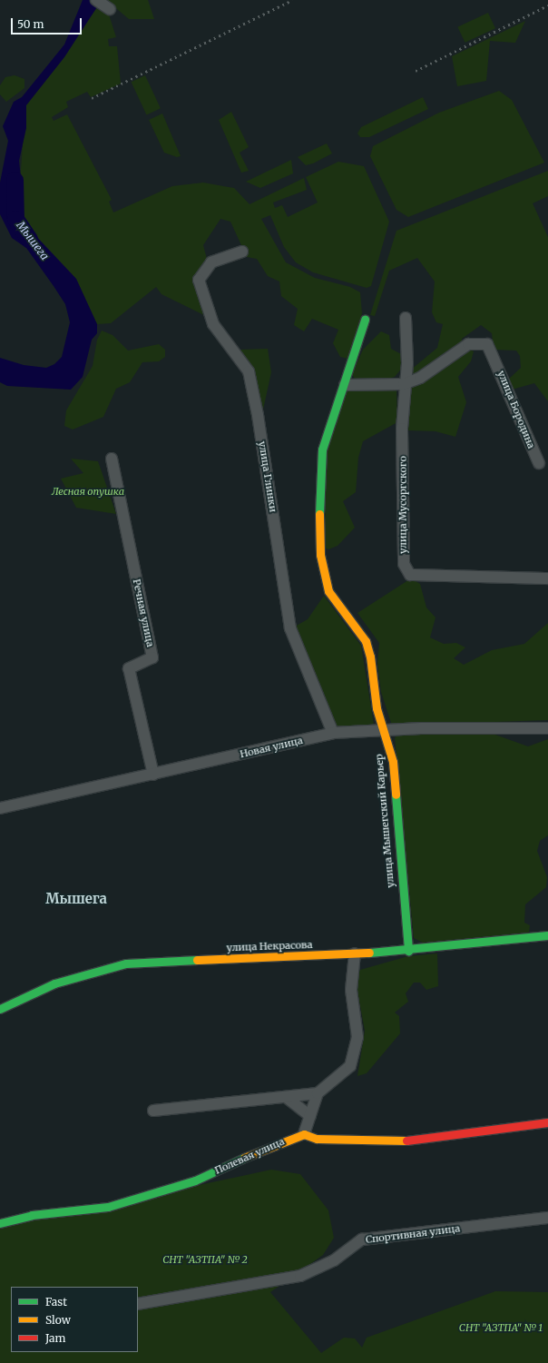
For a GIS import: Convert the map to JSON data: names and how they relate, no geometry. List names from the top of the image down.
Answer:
{
  "streets": {
    "street": [
      "улица Бородина",
      "улица Глинки",
      "улица Мусоргского",
      "Речная улица",
      "Новая улица",
      "улица Мышегский Карьер",
      "улица Некрасова",
      "Полевая улица",
      "Спортивная улица"
    ]
  },
  "crossings": [
    ["улица Бородина", "улица Мусоргского"],
    ["улица Глинки", "Новая улица"],
    ["Речная улица", "Новая улица"],
    ["Новая улица", "улица Мышегский Карьер"],
    ["улица Мышегский Карьер", "улица Некрасова"]
  ],
  "districts": ["Мышега"],
  "water": ["Мышега"],
  "parks": ["Лесная опушка", "СНТ \"АЗТПА\" № 2", "СНТ \"АЗТПА\" № 1"],
  "legend": ["Fast", "Slow", "Jam"],
  "scale_bar": "50 m"
}
